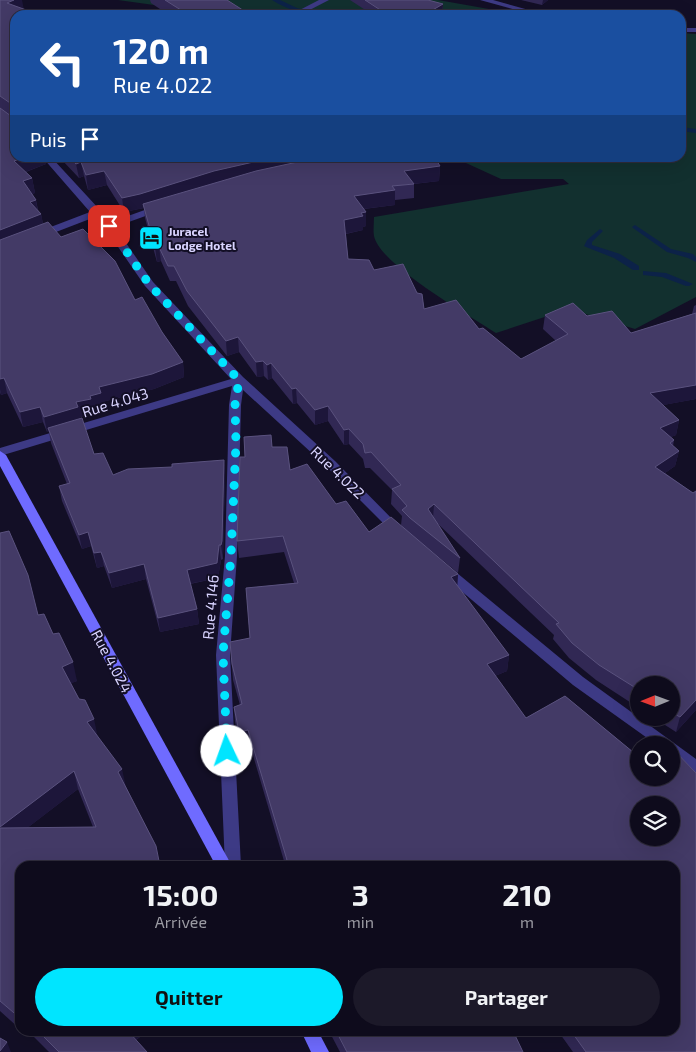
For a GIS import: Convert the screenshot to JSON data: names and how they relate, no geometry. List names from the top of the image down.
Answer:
{
  "streets": {
    "street": [
      "Rue 4.043",
      "Rue 4.022",
      "Rue 4.146",
      "Rue 4.024"
    ]
  },
  "crossings": [
    ["Rue 4.043", "Rue 4.022"],
    ["Rue 4.043", "Rue 4.146"],
    ["Rue 4.043", "Rue 4.024"],
    ["Rue 4.022", "Rue 4.146"]
  ],
  "places": {
    "hotel": ["Juracel Lodge Hotel"]
  },
  "north": "left",
  "page": {
    "turn": ["120 m", "Rue 4.022"],
    "then": "Puis",
    "eta": [
      "15:00",
      "Arrivée",
      "3",
      "min",
      "210",
      "m"
    ],
    "buttons": ["Quitter", "Partager"]
  }
}
